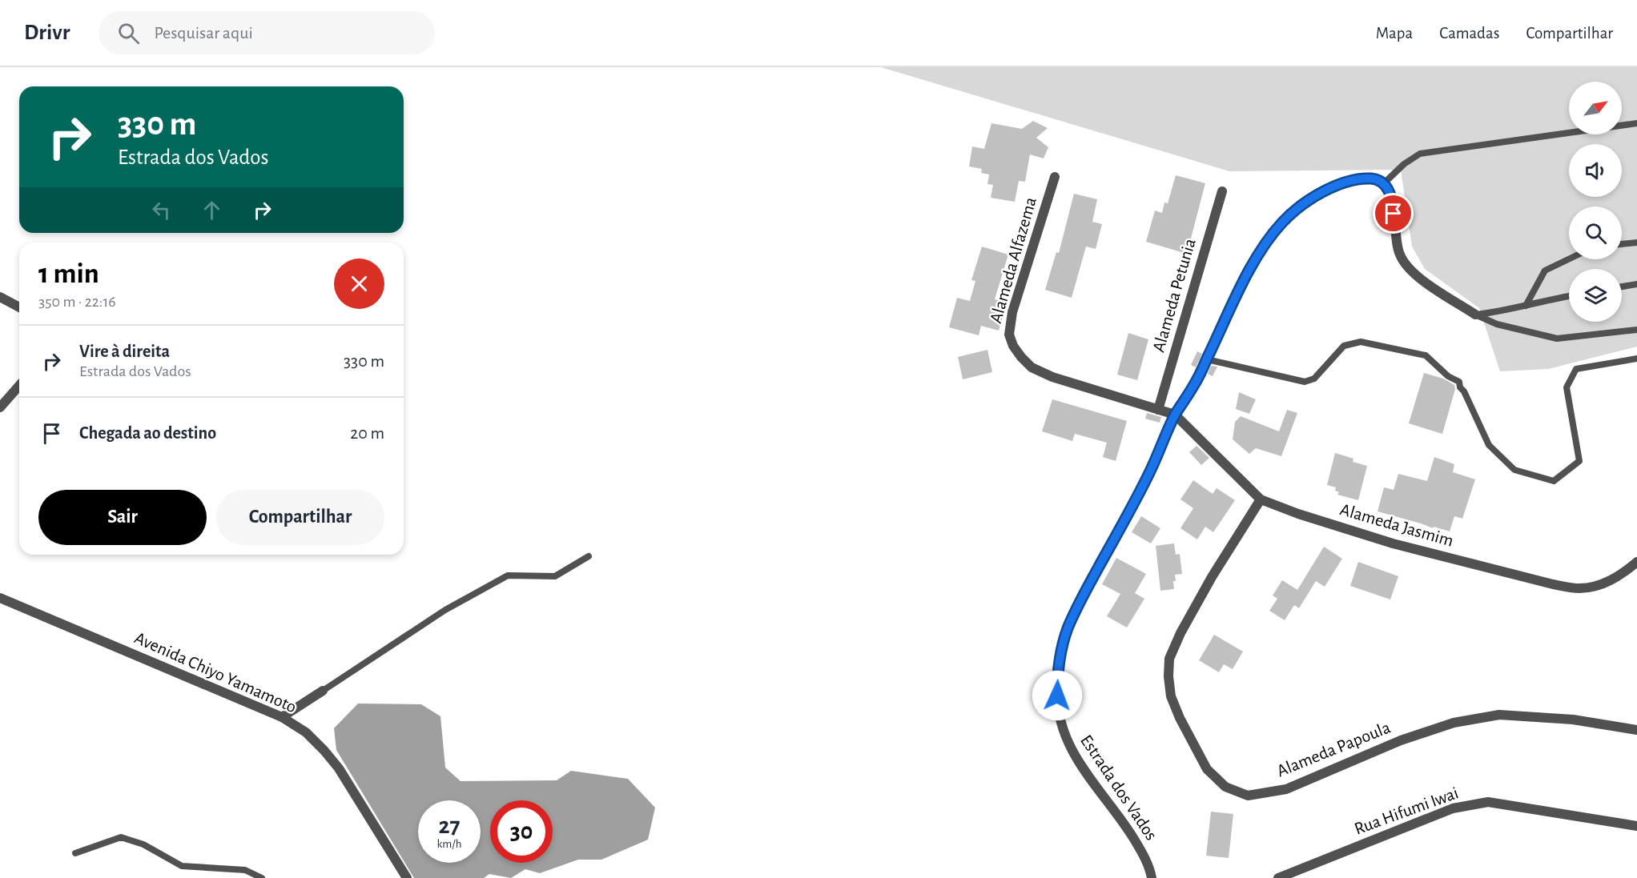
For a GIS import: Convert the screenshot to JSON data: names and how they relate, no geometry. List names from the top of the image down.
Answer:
{
  "streets": {
    "street": [
      "Alameda Alfazema",
      "Alameda Petunia",
      "Alameda Jasmim",
      "Avenida Chiyo Yamamoto",
      "Alameda Papoula",
      "Estrada dos Vados",
      "Rua Hifumi Iwai"
    ]
  },
  "crossings": [
    ["Alameda Alfazema", "Alameda Petunia"],
    ["Alameda Alfazema", "Alameda Jasmim"],
    ["Alameda Alfazema", "Estrada dos Vados"],
    ["Alameda Jasmim", "Alameda Papoula"],
    ["Alameda Jasmim", "Estrada dos Vados"]
  ],
  "north": "top right",
  "page": {
    "header": "Drivr",
    "search": "Pesquisar aqui",
    "nav": ["Mapa", "Camadas", "Compartilhar"],
    "turn": ["330 m", "Estrada dos Vados"],
    "heading": ["1 min", "350 m · 22:16"],
    "list": [
      {
        "name": "Vire à direita",
        "note": "Estrada dos Vados",
        "value": "330 m"
      },
      {
        "name": "Chegada ao destino",
        "value": "20 m"
      }
    ],
    "buttons": ["Sair", "Compartilhar"],
    "speed": "27 km/h",
    "limit": "30"
  }
}
